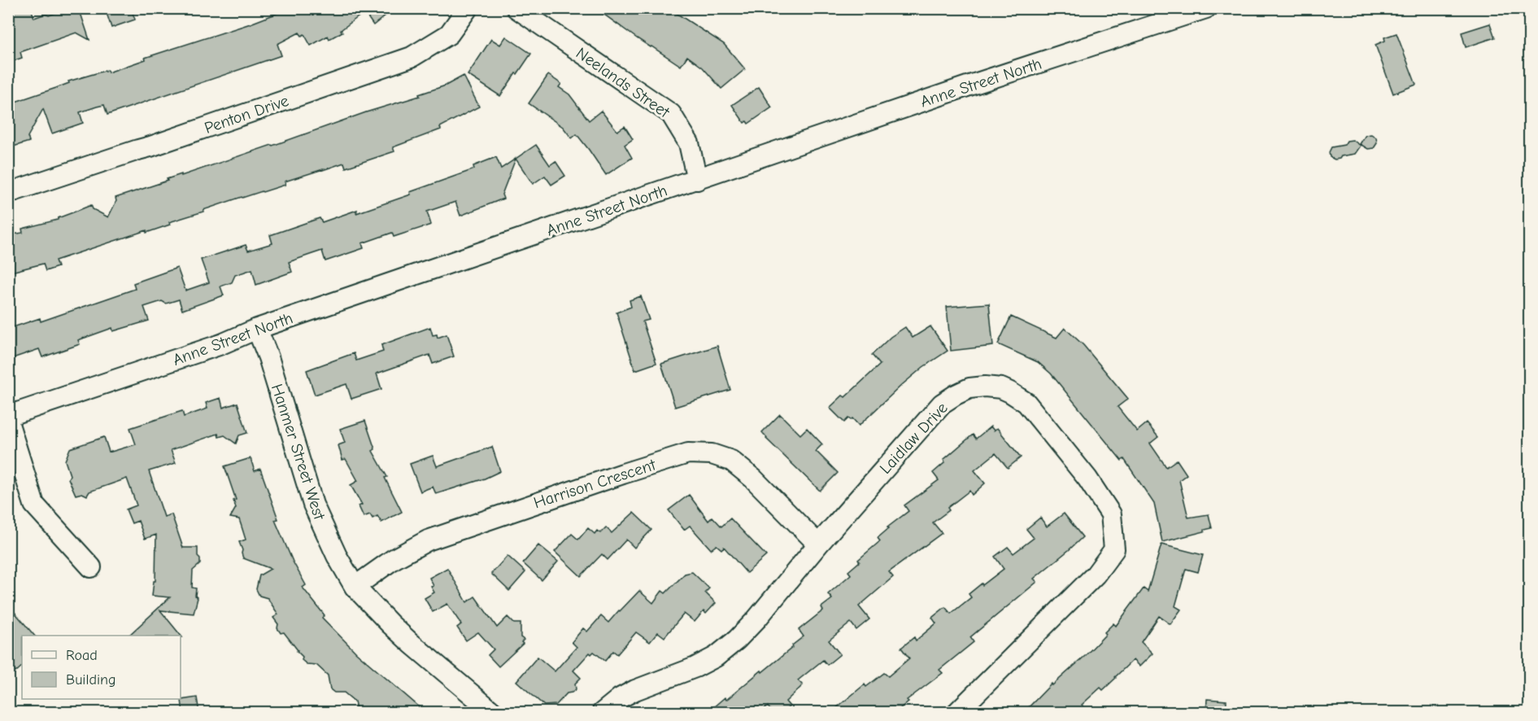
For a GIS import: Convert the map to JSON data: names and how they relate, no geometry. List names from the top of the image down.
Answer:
{
  "streets": {
    "street": [
      "Neelands Street",
      "Anne Street North",
      "Penton Drive",
      "Laidlaw Drive",
      "Hanmer Street West",
      "Harrison Crescent"
    ]
  },
  "crossings": [
    ["Neelands Street", "Anne Street North"],
    ["Anne Street North", "Hanmer Street West"],
    ["Laidlaw Drive", "Harrison Crescent"],
    ["Hanmer Street West", "Harrison Crescent"]
  ],
  "legend": ["Road", "Building"]
}
